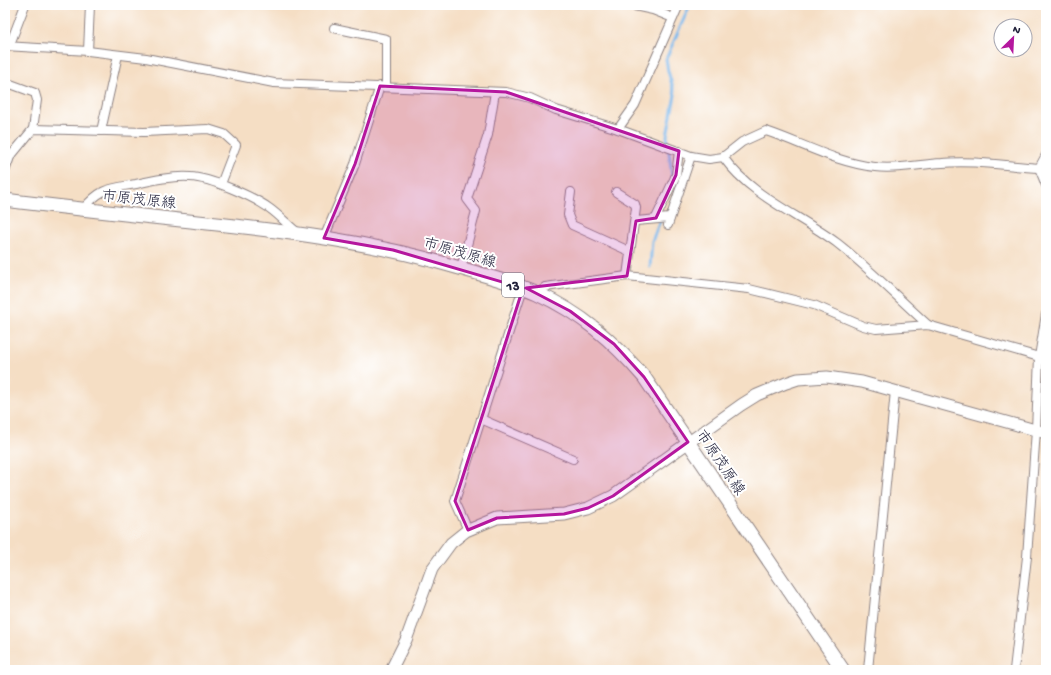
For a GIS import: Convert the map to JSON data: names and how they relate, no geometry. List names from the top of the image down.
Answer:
{
  "streets": {
    "main road": ["市原茂原線", "13"]
  },
  "north": "top right"
}
